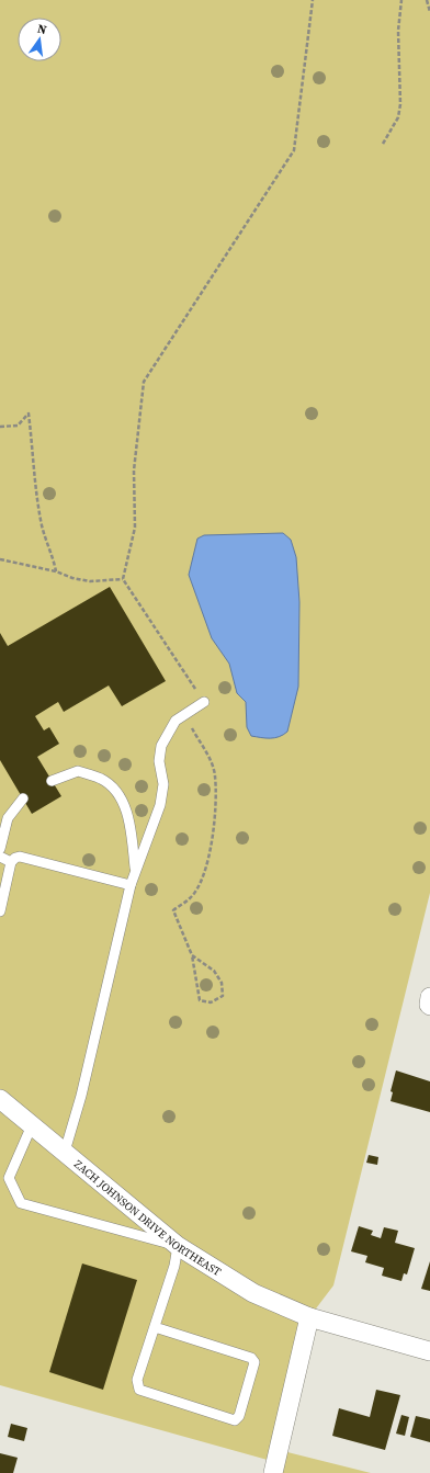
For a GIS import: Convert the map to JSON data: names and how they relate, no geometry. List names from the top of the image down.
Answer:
{
  "streets": {
    "street": ["ZACH JOHNSON DRIVE NORTHEAST"]
  },
  "north": "top"
}
